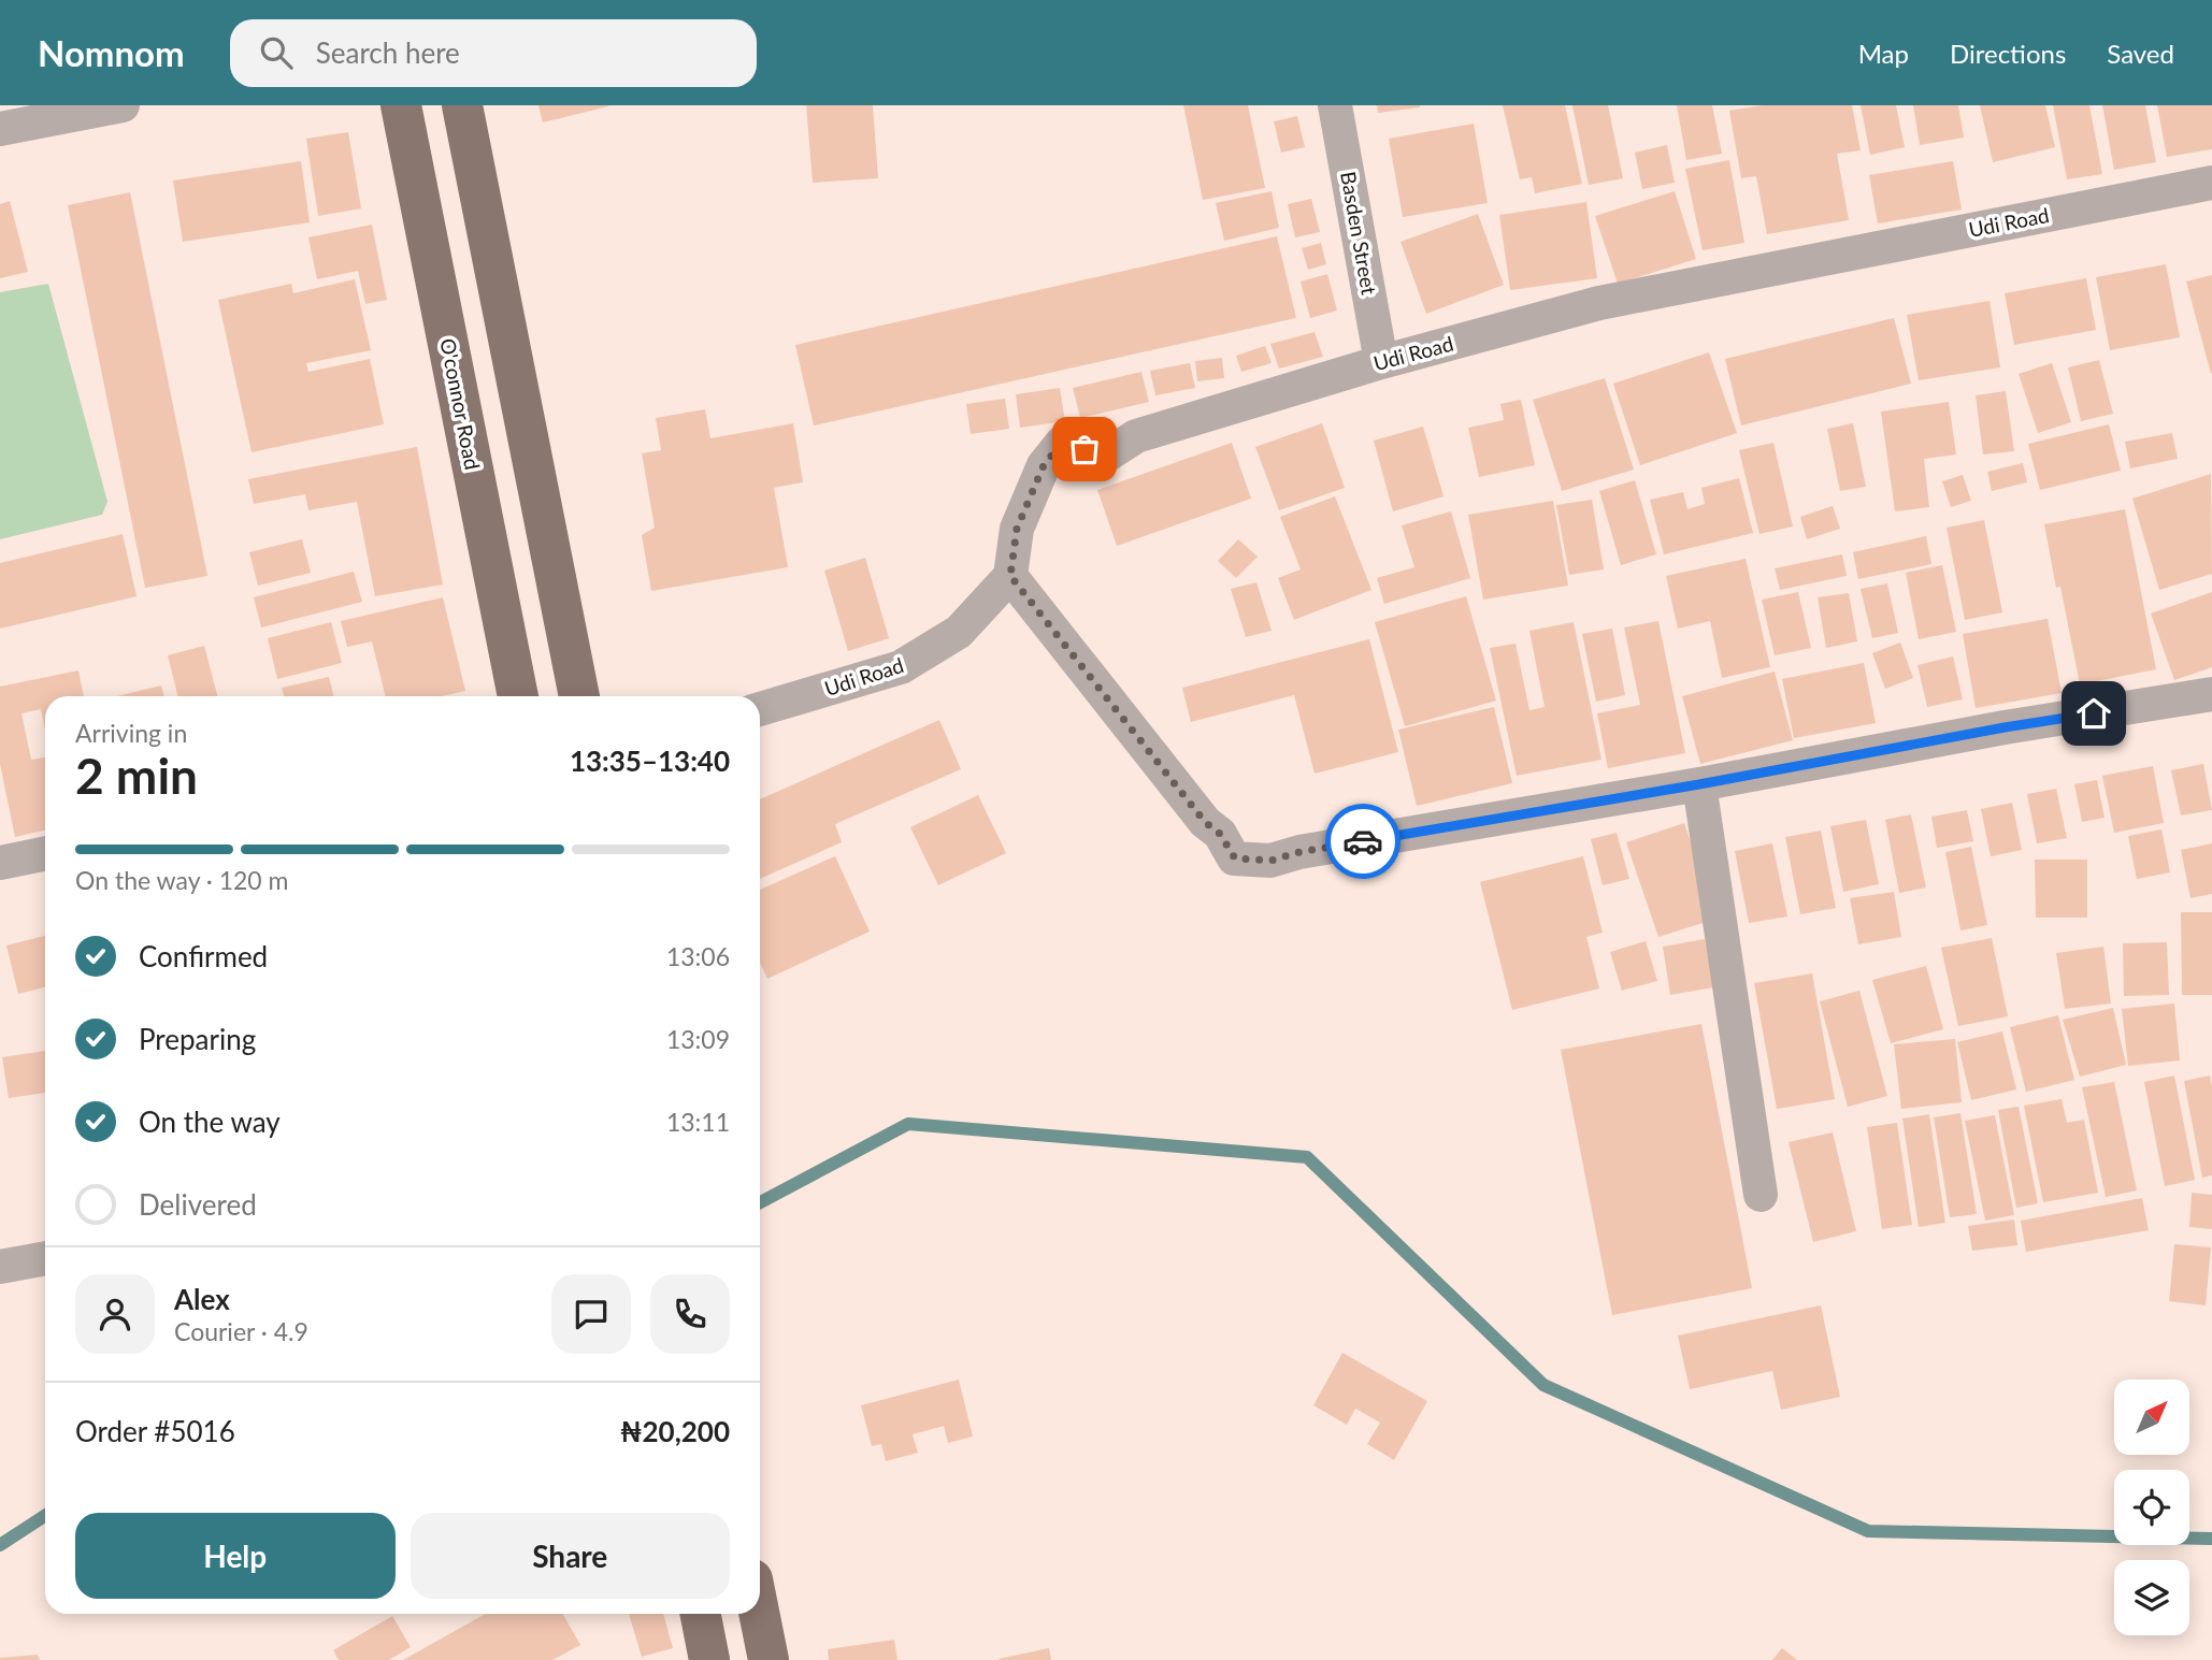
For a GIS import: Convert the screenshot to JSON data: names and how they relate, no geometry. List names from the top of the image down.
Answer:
{
  "streets": {
    "main road": ["O'connor Road"],
    "street": ["Udi Road", "Basden Street"]
  },
  "crossings": [
    ["Udi Road", "Basden Street"]
  ],
  "north": "top right",
  "page": {
    "header": "Nomnom",
    "search": "Search here",
    "nav": ["Map", "Directions", "Saved"],
    "heading": ["2 min", "Arriving in", "13:35–13:40"],
    "panel": [
      "Alex",
      "Courier · 4.9",
      "Order #5016",
      "₦20,200"
    ],
    "bar": "On the way · 120 m",
    "list": [
      ["Confirmed", "13:06"],
      ["Preparing", "13:09"],
      ["On the way", "13:11"],
      "Delivered"
    ],
    "buttons": ["Help", "Share"]
  }
}
